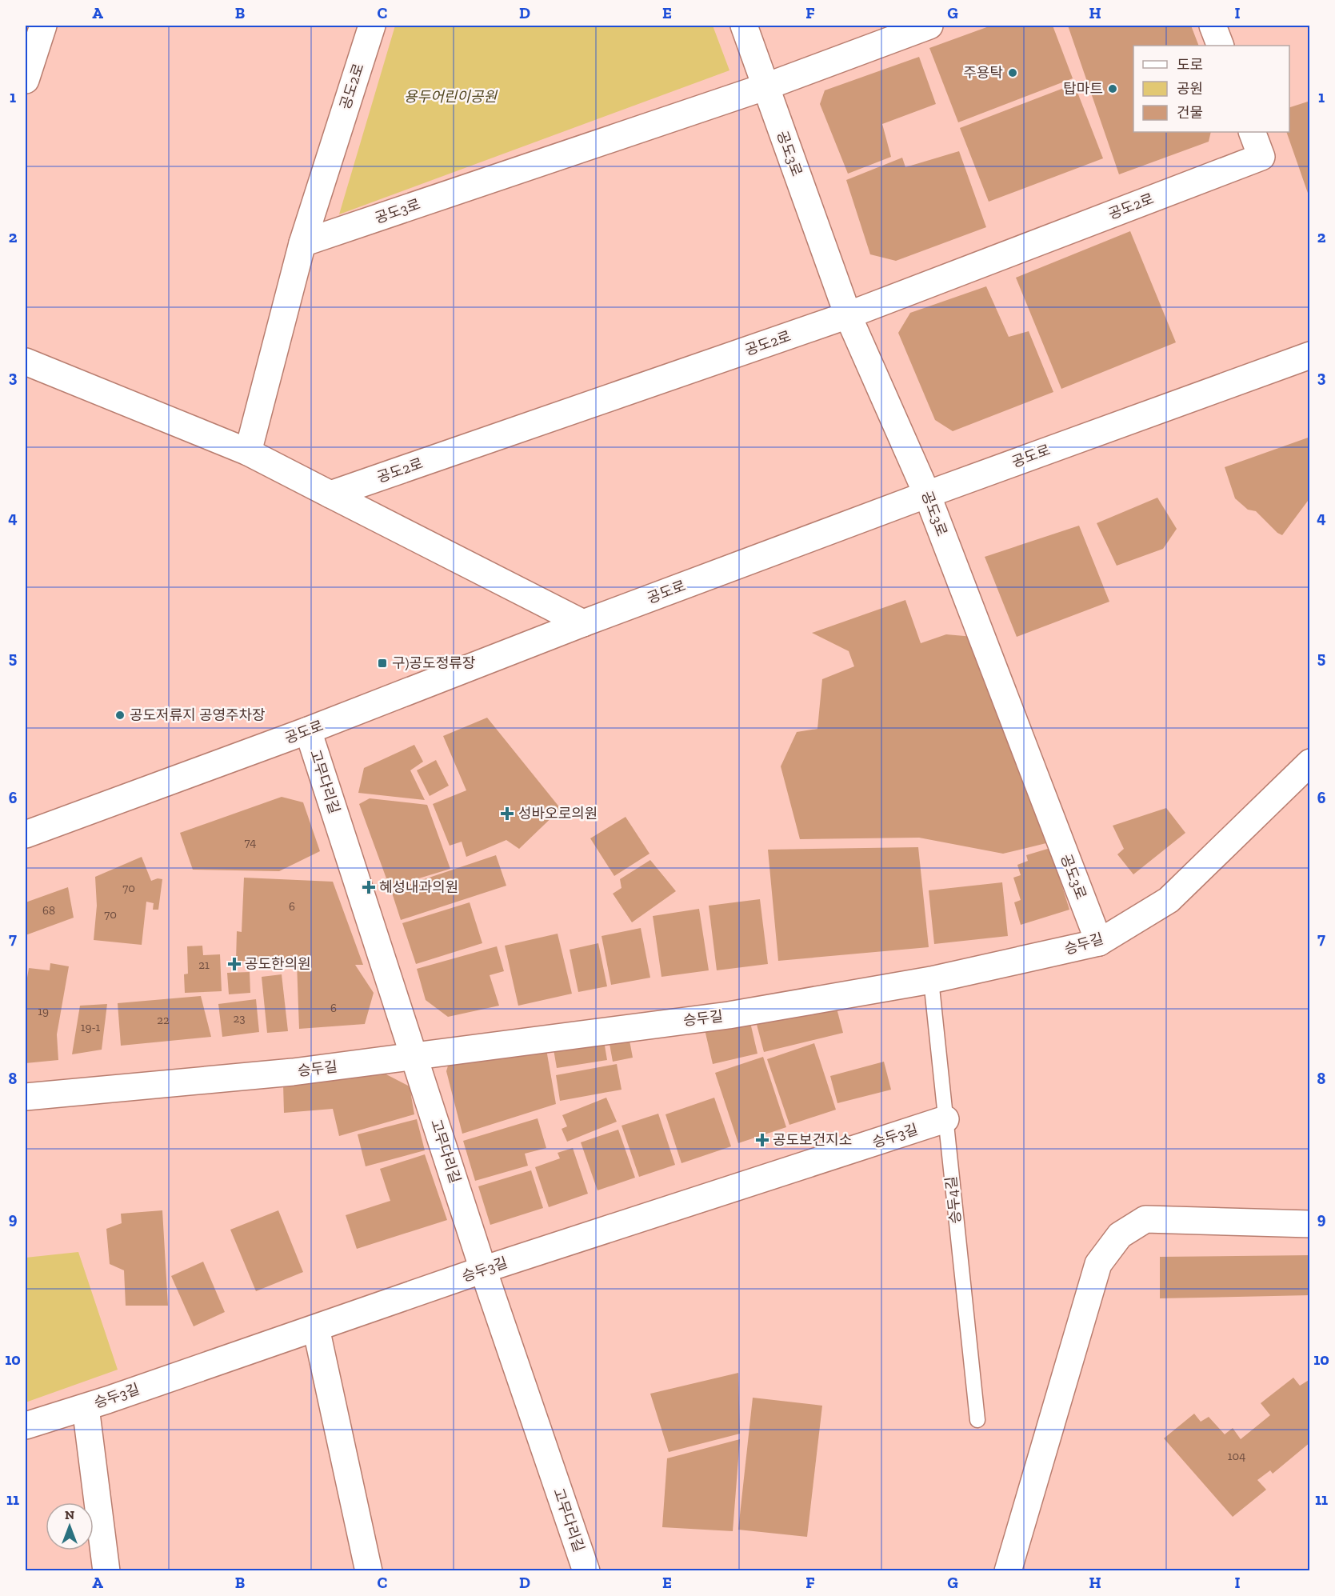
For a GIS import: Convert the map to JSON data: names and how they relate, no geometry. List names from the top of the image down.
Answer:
{
  "streets": {
    "street": [
      "공도2로",
      "공도3로",
      "공도로",
      "고무다리길",
      "승두길",
      "승두3길"
    ],
    "lane": ["승두4길"]
  },
  "crossings": [
    ["공도2로", "공도3로"],
    ["공도3로", "공도로"],
    ["공도3로", "승두길"],
    ["공도로", "고무다리길"],
    ["고무다리길", "승두길"],
    ["고무다리길", "승두3길"],
    ["승두길", "승두4길"],
    ["승두3길", "승두4길"]
  ],
  "parks": ["용두어린이공원"],
  "places": {
    "other": ["주용탁", "탑마트", "공도저류지 공영주차장"],
    "transit": ["구)공도정류장"],
    "health": [
      "성바오로의원",
      "혜성내과의원",
      "공도한의원",
      "공도보건지소"
    ]
  },
  "house_numbers": [
    "74",
    "70",
    "6",
    "68",
    "70",
    "21",
    "6",
    "19",
    "23",
    "22",
    "19-1",
    "104"
  ],
  "legend": ["도로", "공원", "건물"],
  "north": "top",
  "grid": {
    "columns": [
      "A",
      "B",
      "C",
      "D",
      "E",
      "F",
      "G",
      "H",
      "I"
    ],
    "rows": [
      "1",
      "2",
      "3",
      "4",
      "5",
      "6",
      "7",
      "8",
      "9",
      "10",
      "11"
    ]
  }
}
